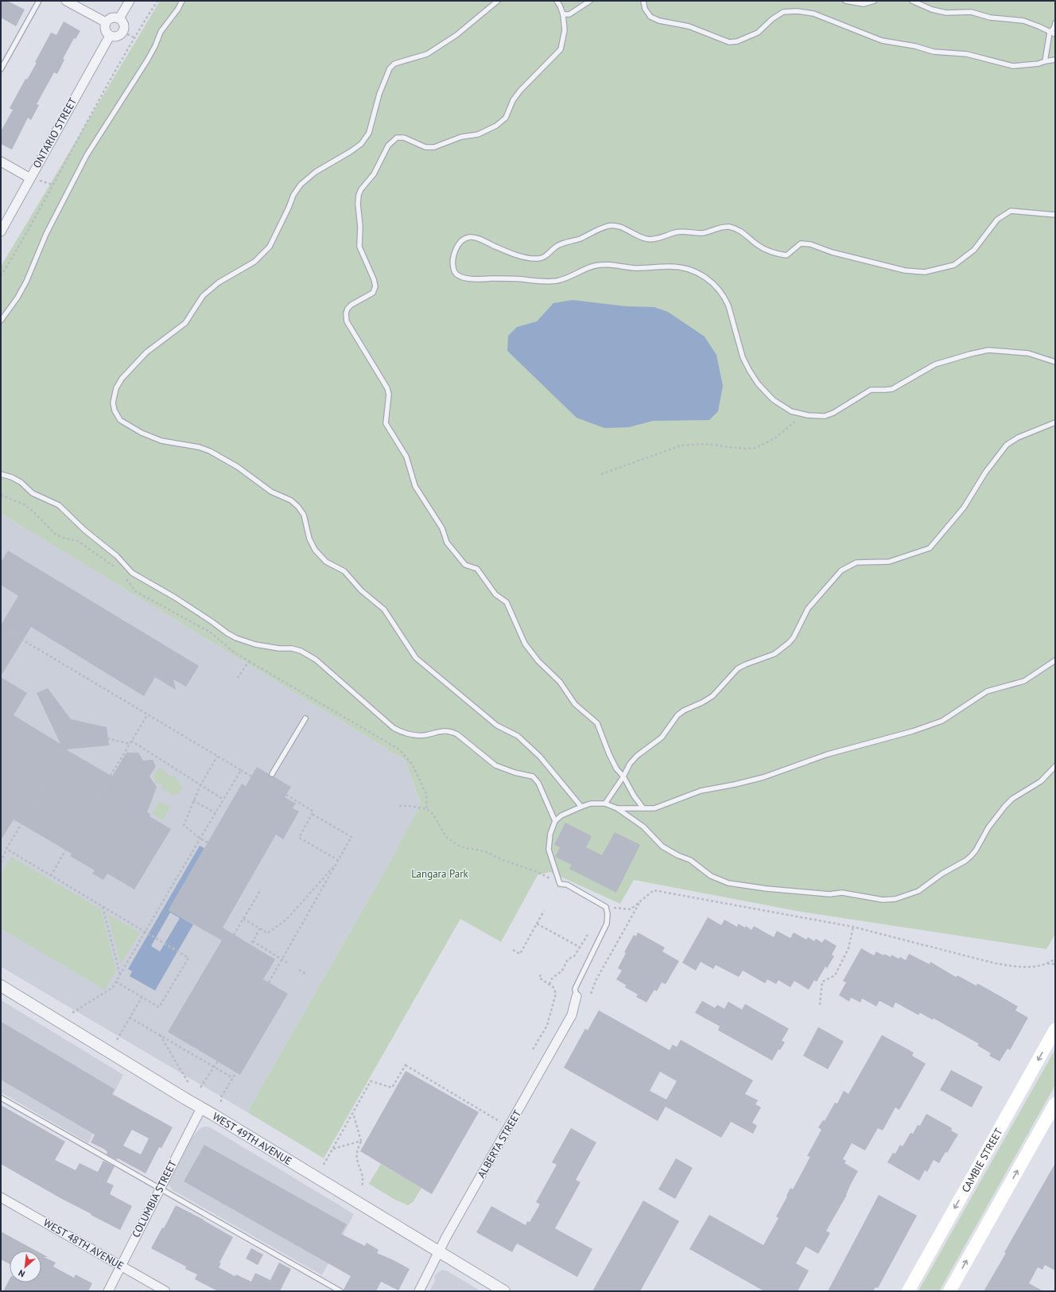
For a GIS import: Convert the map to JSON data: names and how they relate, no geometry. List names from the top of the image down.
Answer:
{
  "streets": {
    "main road": ["CAMBIE STREET"],
    "street": [
      "ONTARIO STREET",
      "WEST 49TH AVENUE",
      "ALBERTA STREET",
      "COLUMBIA STREET",
      "WEST 48TH AVENUE"
    ]
  },
  "crossings": [
    ["WEST 49TH AVENUE", "ALBERTA STREET"],
    ["WEST 49TH AVENUE", "COLUMBIA STREET"],
    ["COLUMBIA STREET", "WEST 48TH AVENUE"]
  ],
  "parks": ["Langara Park"],
  "north": "bottom left"
}
